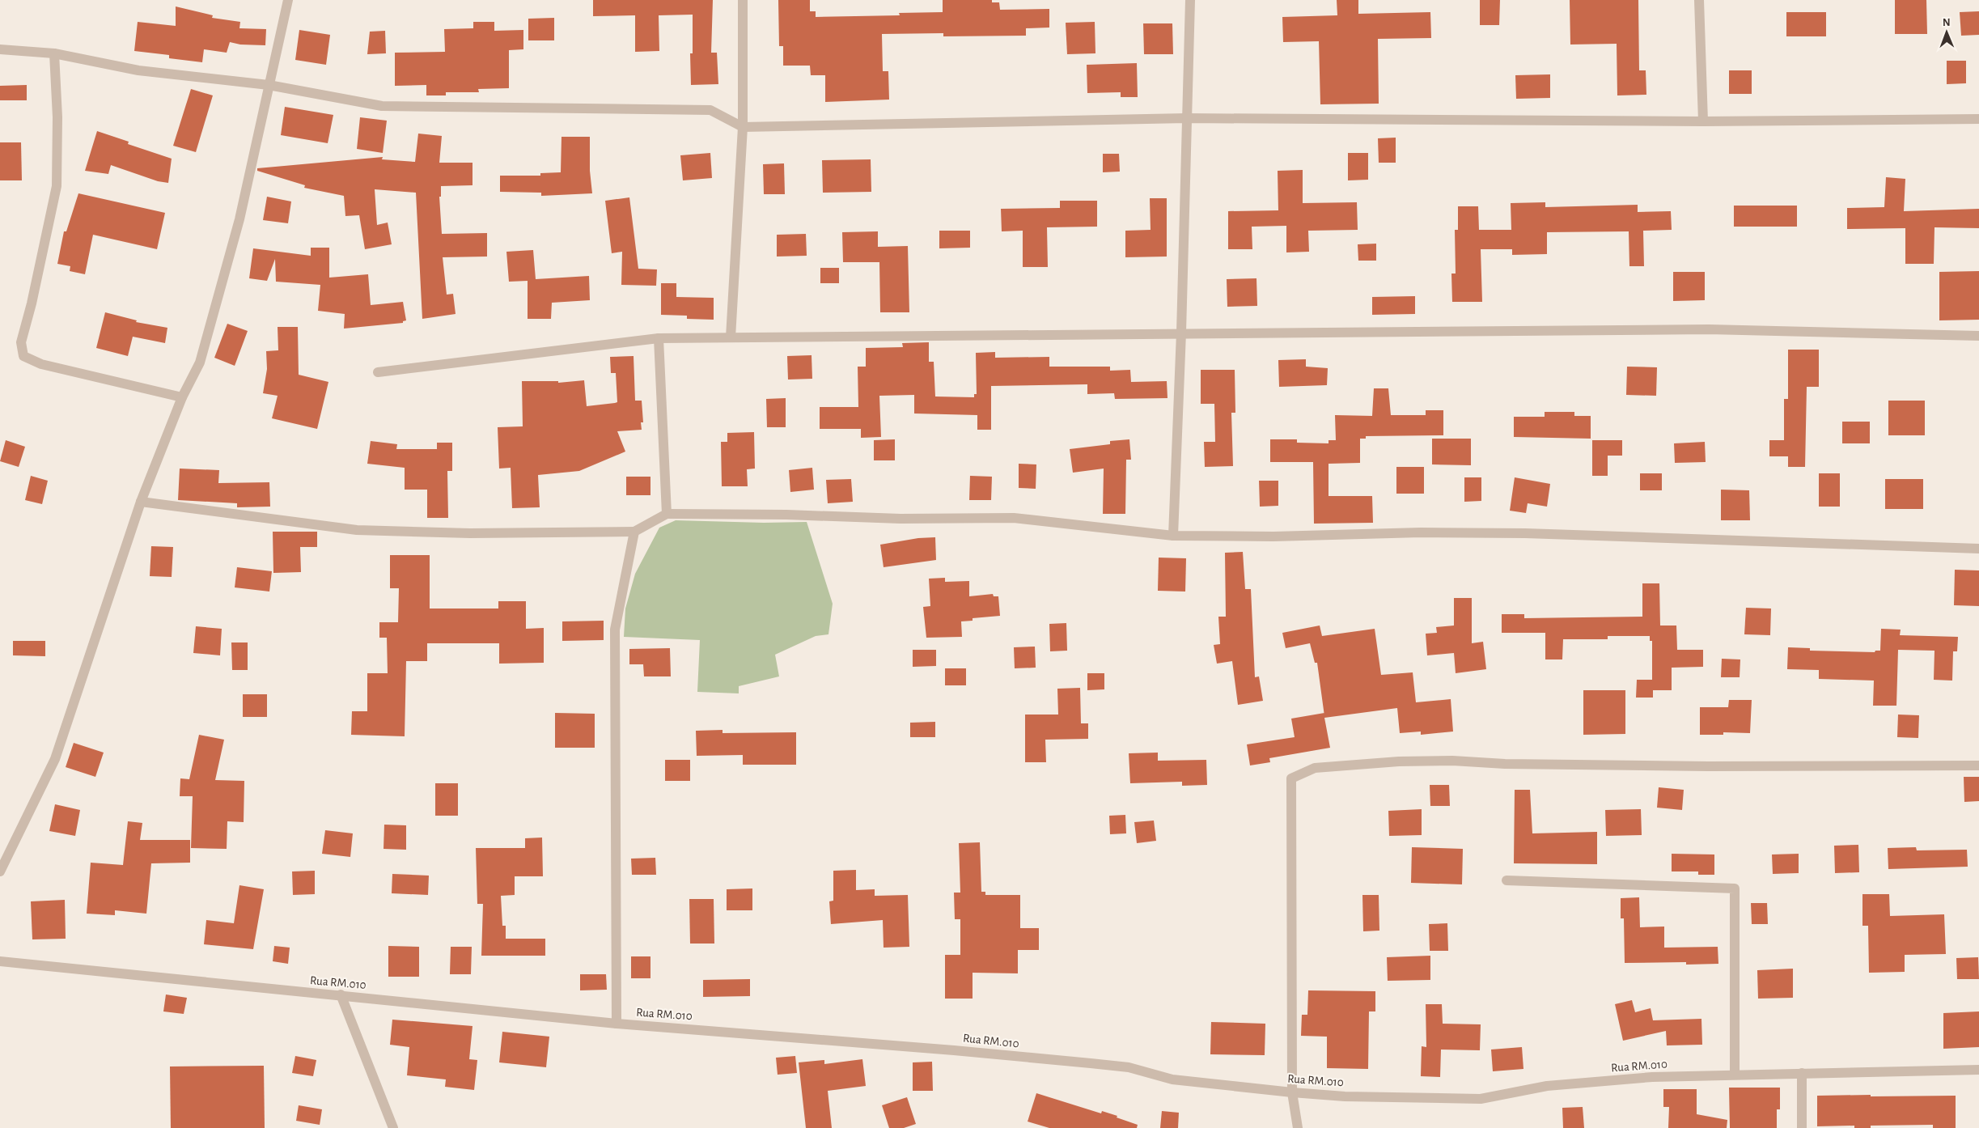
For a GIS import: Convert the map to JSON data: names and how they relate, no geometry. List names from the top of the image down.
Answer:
{
  "streets": {
    "street": ["Rua RM.010"]
  },
  "north": "top"
}
